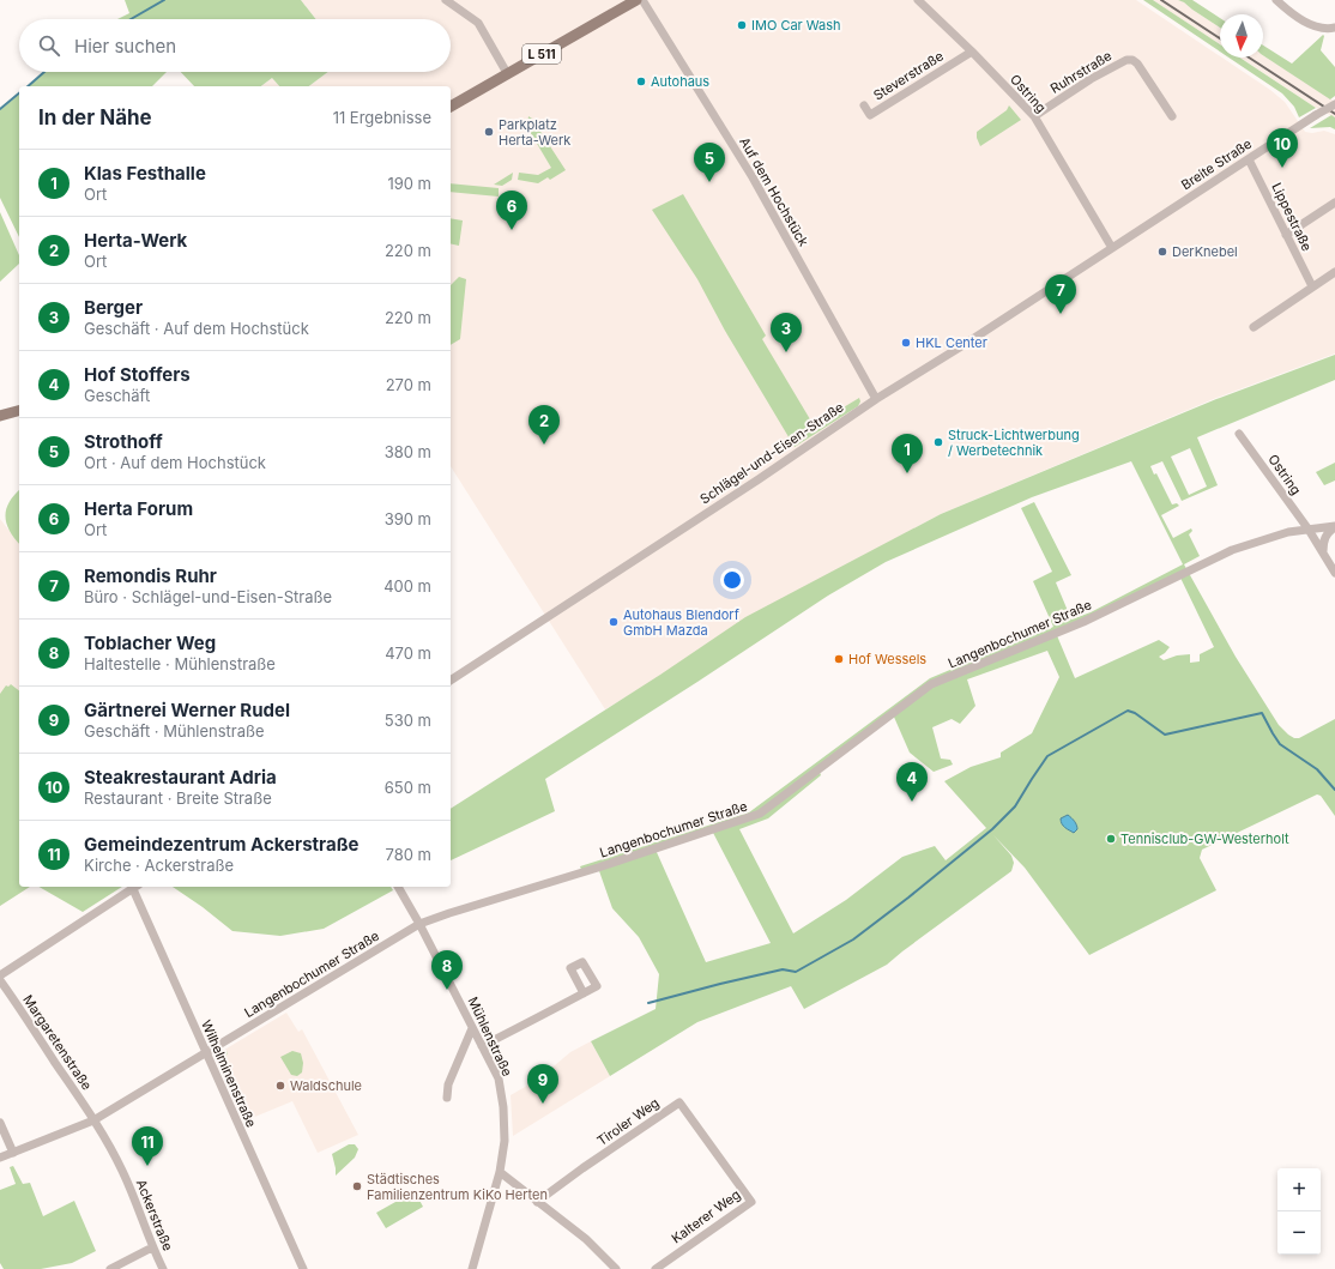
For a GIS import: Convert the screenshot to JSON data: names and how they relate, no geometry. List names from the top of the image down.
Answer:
{
  "streets": {
    "main road": ["L 511"],
    "street": [
      "Ruhrstraße",
      "Steverstraße",
      "Ostring",
      "Breite Straße",
      "Auf dem Hochstück",
      "Lippestraße",
      "Schlägel-und-Eisen-Straße",
      "Langenbochumer Straße",
      "Mühlenstraße",
      "Margaretenstraße",
      "Wilhelminenstraße",
      "Tiroler Weg",
      "Ackerstraße",
      "Kalterer Weg"
    ]
  },
  "crossings": [
    ["Ruhrstraße", "Ostring"],
    ["Steverstraße", "Ostring"],
    ["Ostring", "Breite Straße"],
    ["Ostring", "Schlägel-und-Eisen-Straße"],
    ["Ostring", "Langenbochumer Straße"],
    ["Breite Straße", "Lippestraße"],
    ["Breite Straße", "Schlägel-und-Eisen-Straße"],
    ["Auf dem Hochstück", "Schlägel-und-Eisen-Straße"],
    ["Langenbochumer Straße", "Mühlenstraße"],
    ["Langenbochumer Straße", "Margaretenstraße"],
    ["Langenbochumer Straße", "Wilhelminenstraße"],
    ["Langenbochumer Straße", "Ackerstraße"],
    ["Margaretenstraße", "Ackerstraße"],
    ["Tiroler Weg", "Kalterer Weg"]
  ],
  "places": [
    "IMO Car Wash",
    "Autohaus",
    "Parkplatz Herta-Werk",
    "DerKnebel",
    "HKL Center",
    "Struck-Lichtwerbung / Werbetechnik",
    "Autohaus Blendorf GmbH Mazda",
    "Hof Wessels",
    "Tennisclub-GW-Westerholt",
    "Waldschule",
    "Städtisches Familienzentrum KiKo Herten"
  ],
  "north": "bottom",
  "page": {
    "search": "Hier suchen",
    "heading": ["In der Nähe", "11 Ergebnisse"],
    "pins": [
      "10",
      "5",
      "6",
      "7",
      "3",
      "2",
      "1",
      "4",
      "8",
      "9",
      "11"
    ],
    "list": [
      {
        "mark": "1",
        "name": "Klas Festhalle",
        "note": "Ort",
        "value": "190 m"
      },
      {
        "mark": "2",
        "name": "Herta-Werk",
        "note": "Ort",
        "value": "220 m"
      },
      {
        "mark": "3",
        "name": "Berger",
        "note": "Geschäft · Auf dem Hochstück",
        "value": "220 m"
      },
      {
        "mark": "4",
        "name": "Hof Stoffers",
        "note": "Geschäft",
        "value": "270 m"
      },
      {
        "mark": "5",
        "name": "Strothoff",
        "note": "Ort · Auf dem Hochstück",
        "value": "380 m"
      },
      {
        "mark": "6",
        "name": "Herta Forum",
        "note": "Ort",
        "value": "390 m"
      },
      {
        "mark": "7",
        "name": "Remondis Ruhr",
        "note": "Büro · Schlägel-und-Eisen-Straße",
        "value": "400 m"
      },
      {
        "mark": "8",
        "name": "Toblacher Weg",
        "note": "Haltestelle · Mühlenstraße",
        "value": "470 m"
      },
      {
        "mark": "9",
        "name": "Gärtnerei Werner Rudel",
        "note": "Geschäft · Mühlenstraße",
        "value": "530 m"
      },
      {
        "mark": "10",
        "name": "Steakrestaurant Adria",
        "note": "Restaurant · Breite Straße",
        "value": "650 m"
      },
      {
        "mark": "11",
        "name": "Gemeindezentrum Ackerstraße",
        "note": "Kirche · Ackerstraße",
        "value": "780 m"
      }
    ],
    "map_buttons": ["+", "−"]
  }
}
